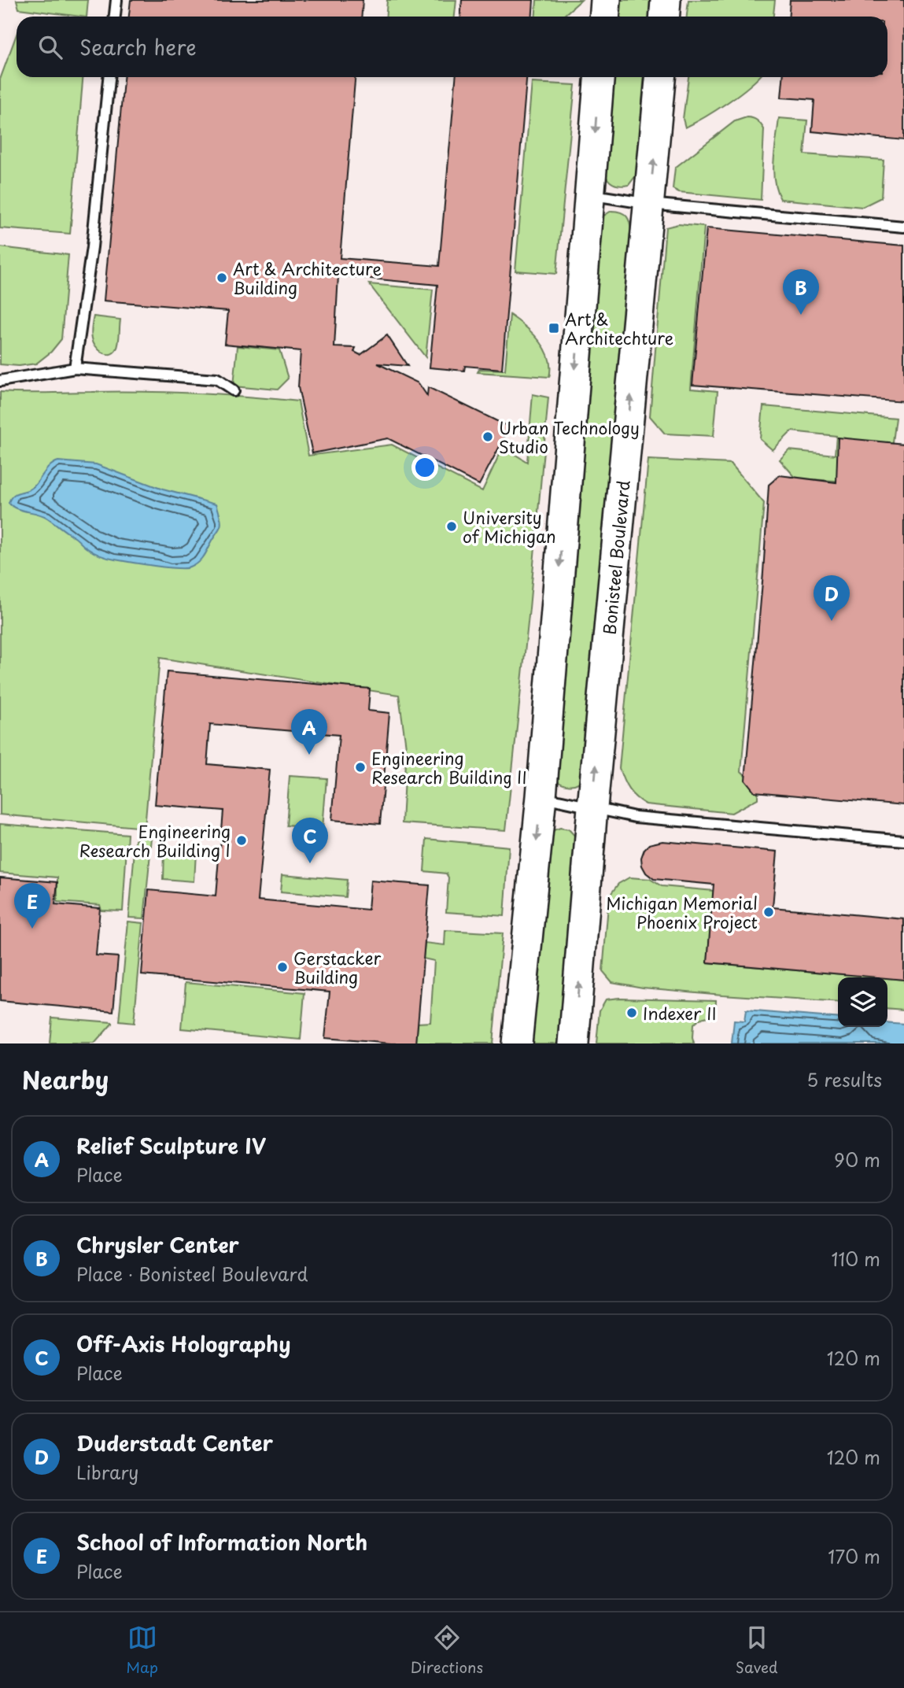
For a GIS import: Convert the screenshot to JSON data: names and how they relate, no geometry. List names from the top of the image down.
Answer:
{
  "streets": {
    "street": ["Bonisteel Boulevard"]
  },
  "places": {
    "other": [
      "Art & Architecture Building",
      "Urban Technology Studio",
      "University of Michigan",
      "Engineering Research Building II",
      "Engineering Research Building I",
      "Michigan Memorial Phoenix Project",
      "Gerstacker Building",
      "Indexer II"
    ],
    "transit": ["Art & Architechture"]
  },
  "page": {
    "search": "Search here",
    "pins": [
      "B",
      "D",
      "A",
      "C",
      "E"
    ],
    "heading": ["Nearby", "5 results"],
    "list": [
      {
        "mark": "A",
        "name": "Relief Sculpture IV",
        "note": "Place",
        "value": "90 m"
      },
      {
        "mark": "B",
        "name": "Chrysler Center",
        "note": "Place · Bonisteel Boulevard",
        "value": "110 m"
      },
      {
        "mark": "C",
        "name": "Off-Axis Holography",
        "note": "Place",
        "value": "120 m"
      },
      {
        "mark": "D",
        "name": "Duderstadt Center",
        "note": "Library",
        "value": "120 m"
      },
      {
        "mark": "E",
        "name": "School of Information North",
        "note": "Place",
        "value": "170 m"
      }
    ],
    "nav": ["Map", "Directions", "Saved"]
  }
}
